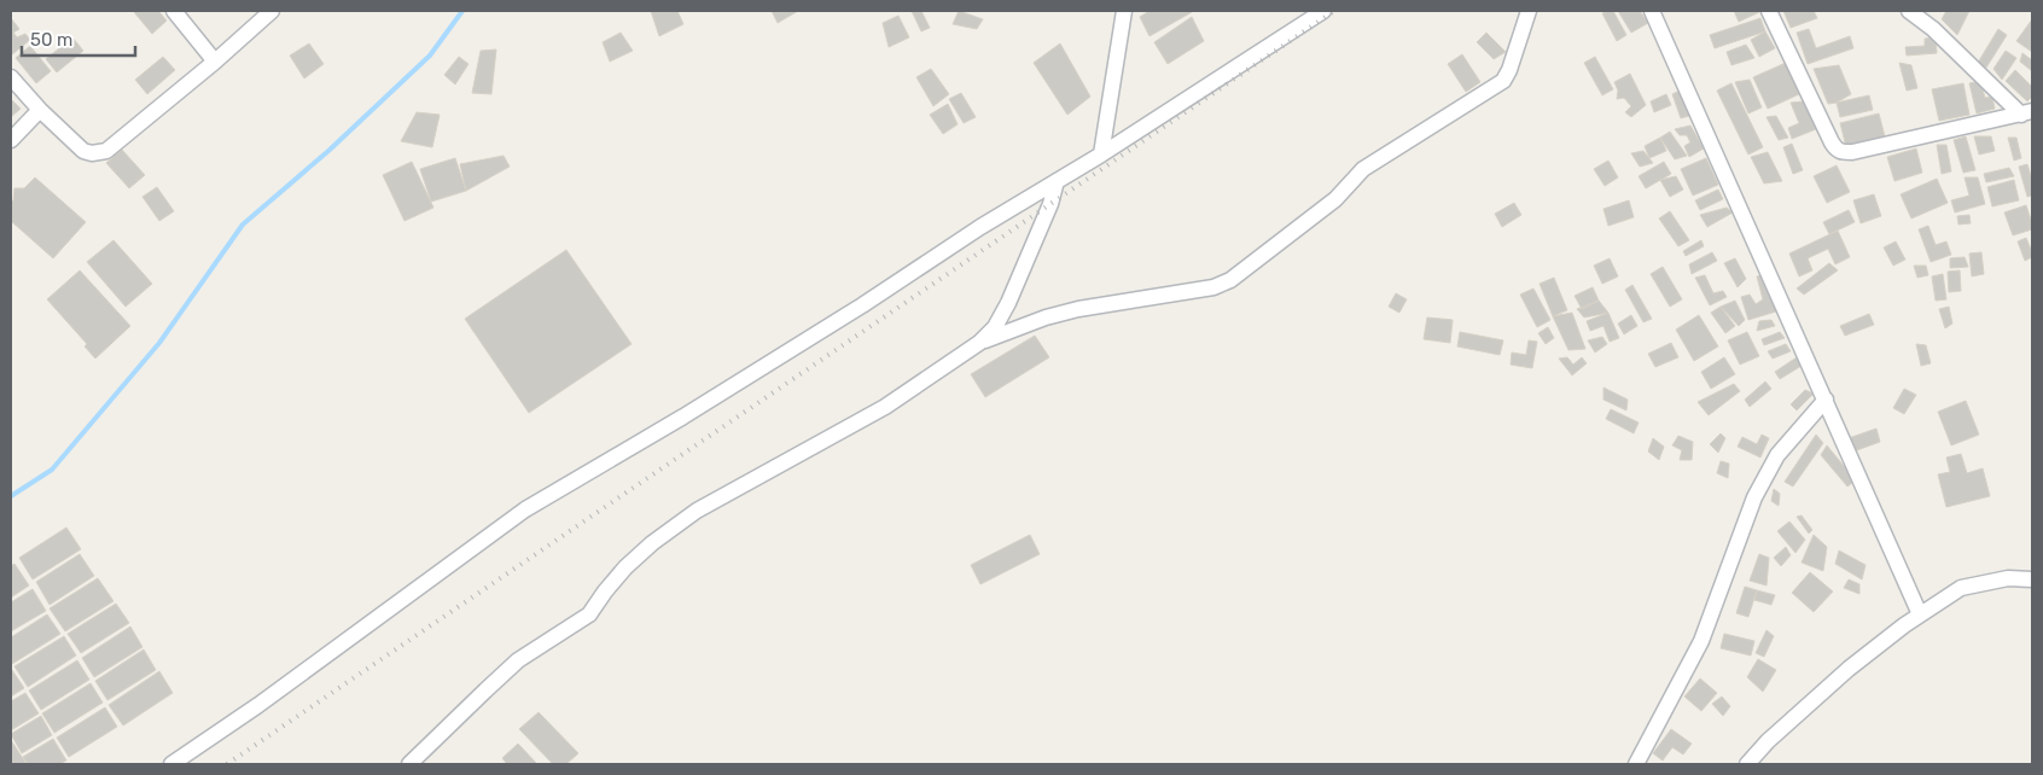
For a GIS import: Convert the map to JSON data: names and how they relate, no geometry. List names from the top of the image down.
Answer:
{
  "scale_bar": "50 m"
}
